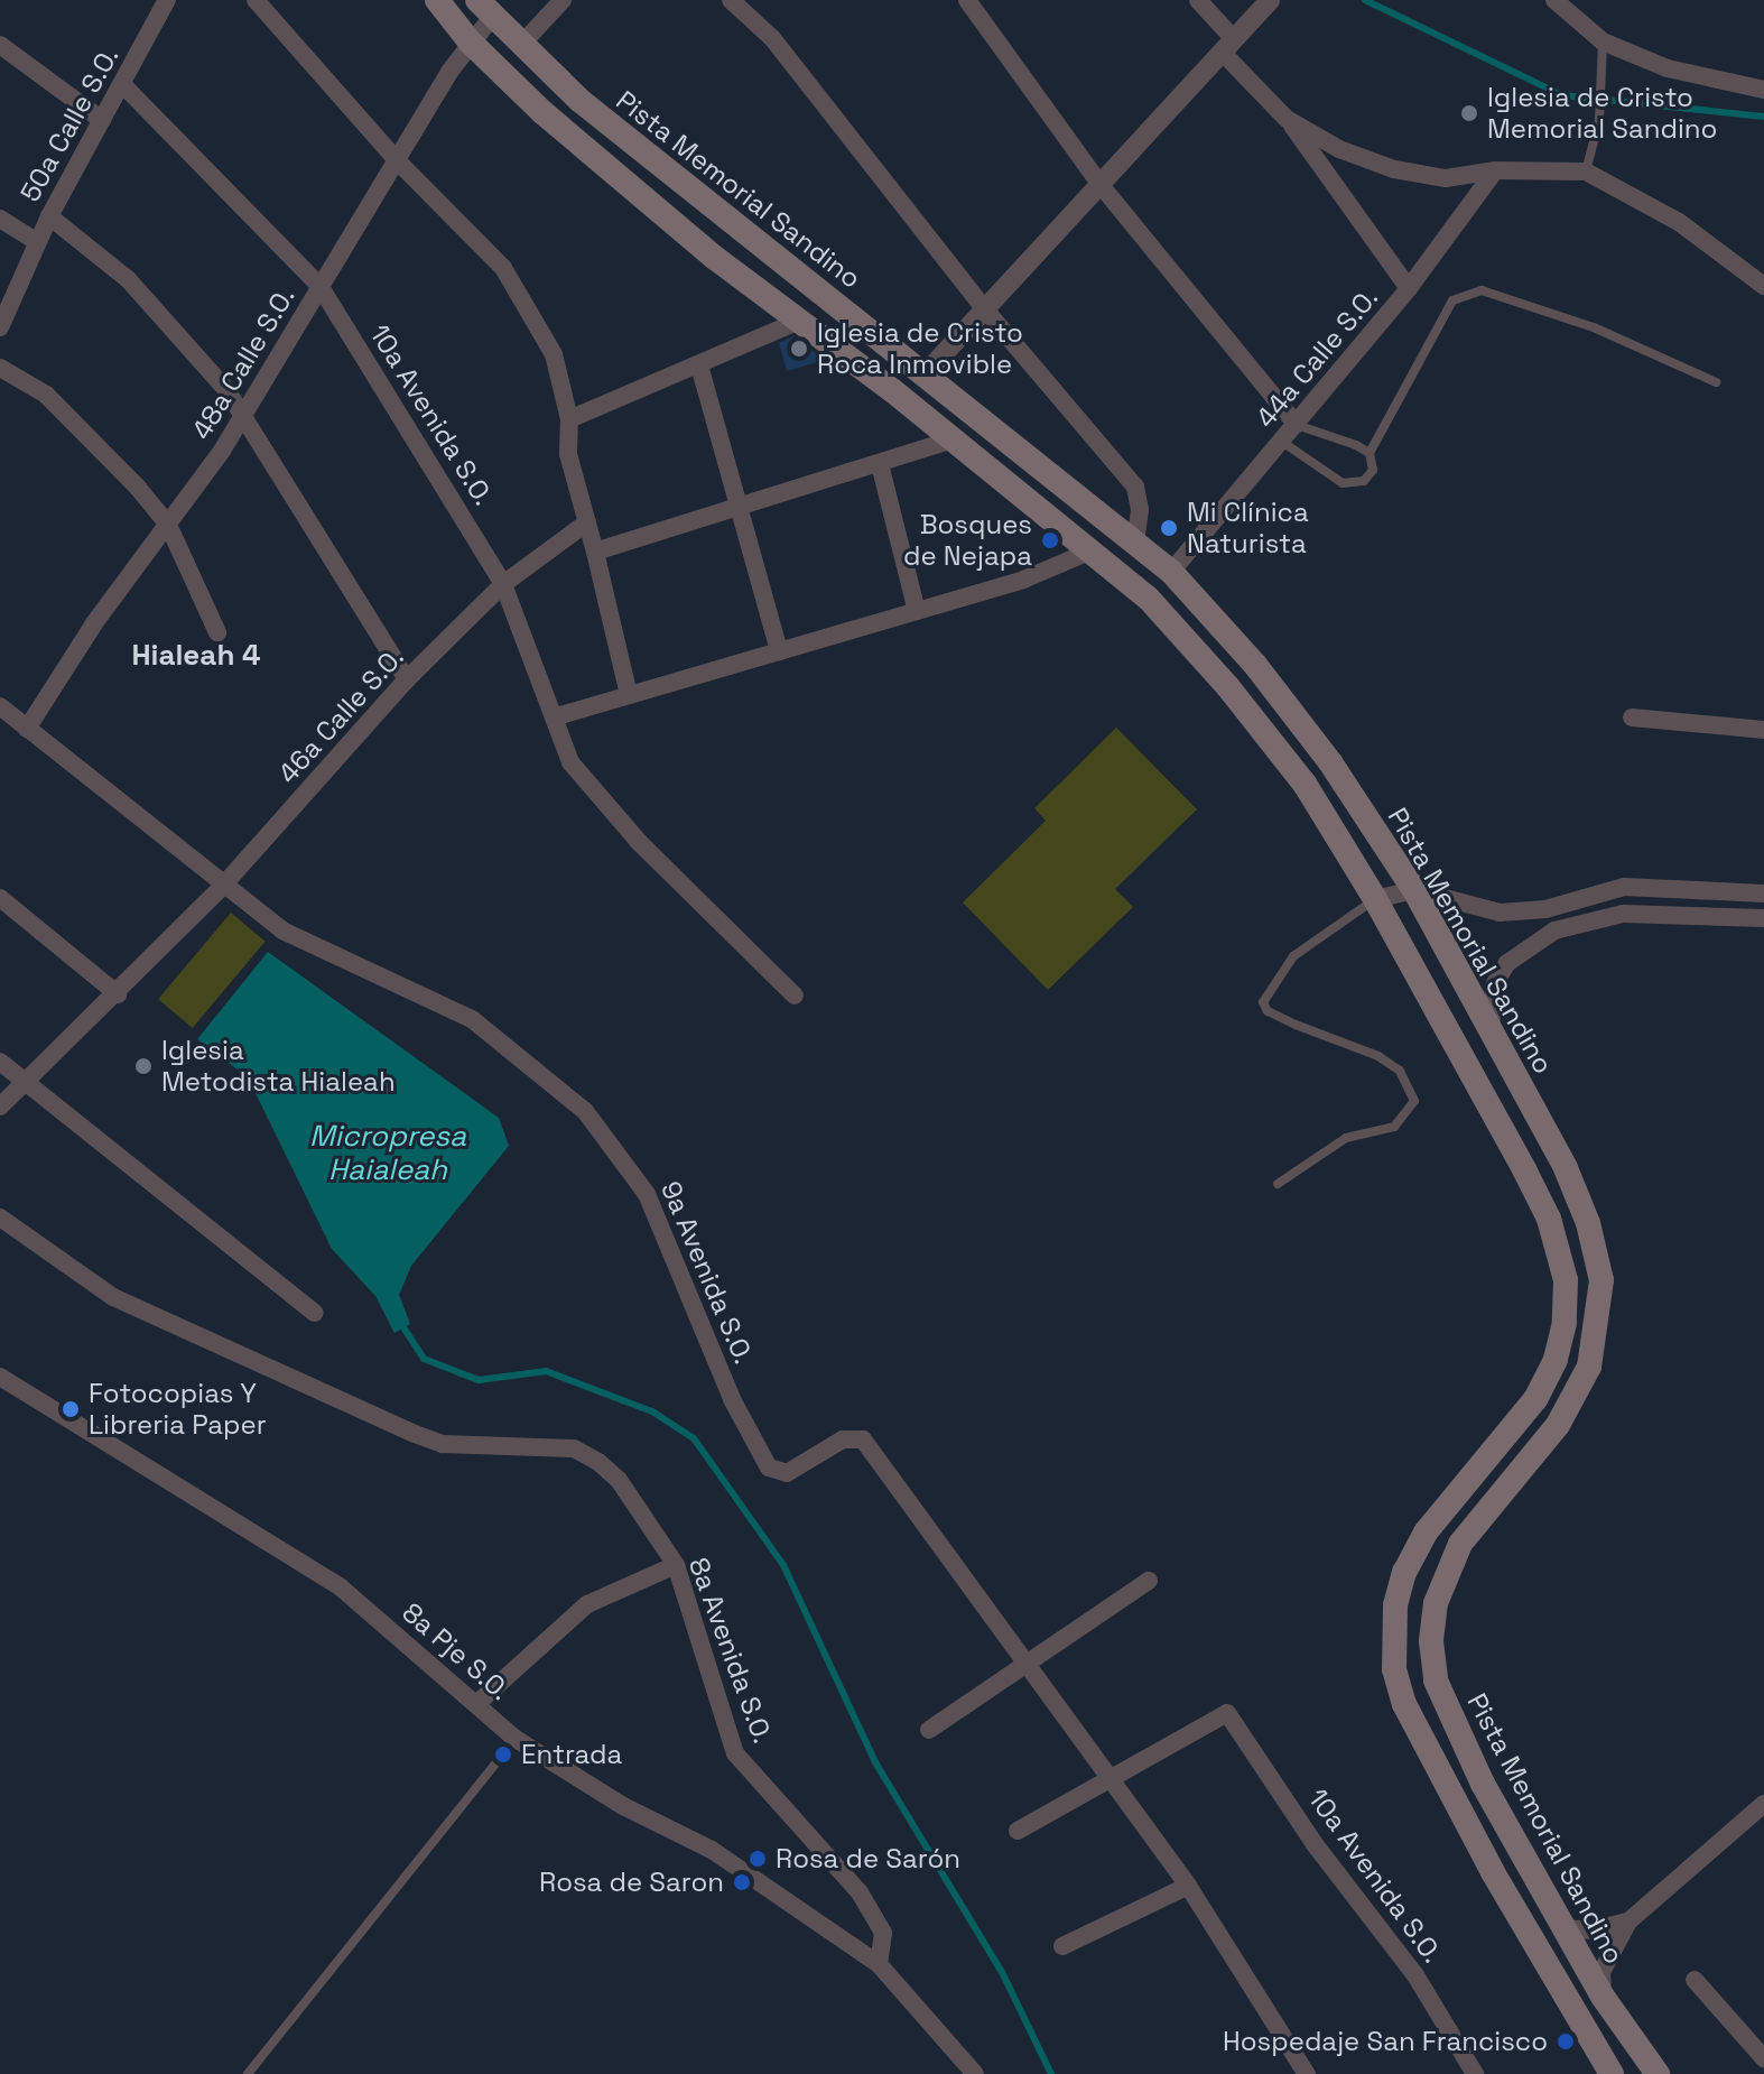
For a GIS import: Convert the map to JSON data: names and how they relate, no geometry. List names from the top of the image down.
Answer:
{
  "streets": {
    "main road": ["Pista Memorial Sandino"],
    "street": [
      "50a Calle S.O.",
      "44a Calle S.O.",
      "48a Calle S.O.",
      "10a Avenida S.O.",
      "46a Calle S.O.",
      "9a Avenida S.O.",
      "8a Avenida S.O.",
      "8a Pje S.O."
    ]
  },
  "crossings": [
    ["50a Calle S.O.", "10a Avenida S.O."],
    ["Pista Memorial Sandino", "44a Calle S.O."],
    ["Pista Memorial Sandino", "48a Calle S.O."],
    ["48a Calle S.O.", "10a Avenida S.O."],
    ["48a Calle S.O.", "9a Avenida S.O."],
    ["10a Avenida S.O.", "46a Calle S.O."],
    ["46a Calle S.O.", "9a Avenida S.O."],
    ["8a Avenida S.O.", "8a Pje S.O."]
  ],
  "districts": ["Hialeah 4"],
  "water": ["Micropresa Haialeah"],
  "places": [
    "Iglesia de Cristo Memorial Sandino",
    "Iglesia de Cristo Roca Inmovible",
    "Mi Clínica Naturista",
    "Bosques de Nejapa",
    "Iglesia Metodista Hialeah",
    "Fotocopias Y Libreria Paper",
    "Entrada",
    "Rosa de Sarón",
    "Rosa de Saron",
    "Hospedaje San Francisco"
  ]
}
